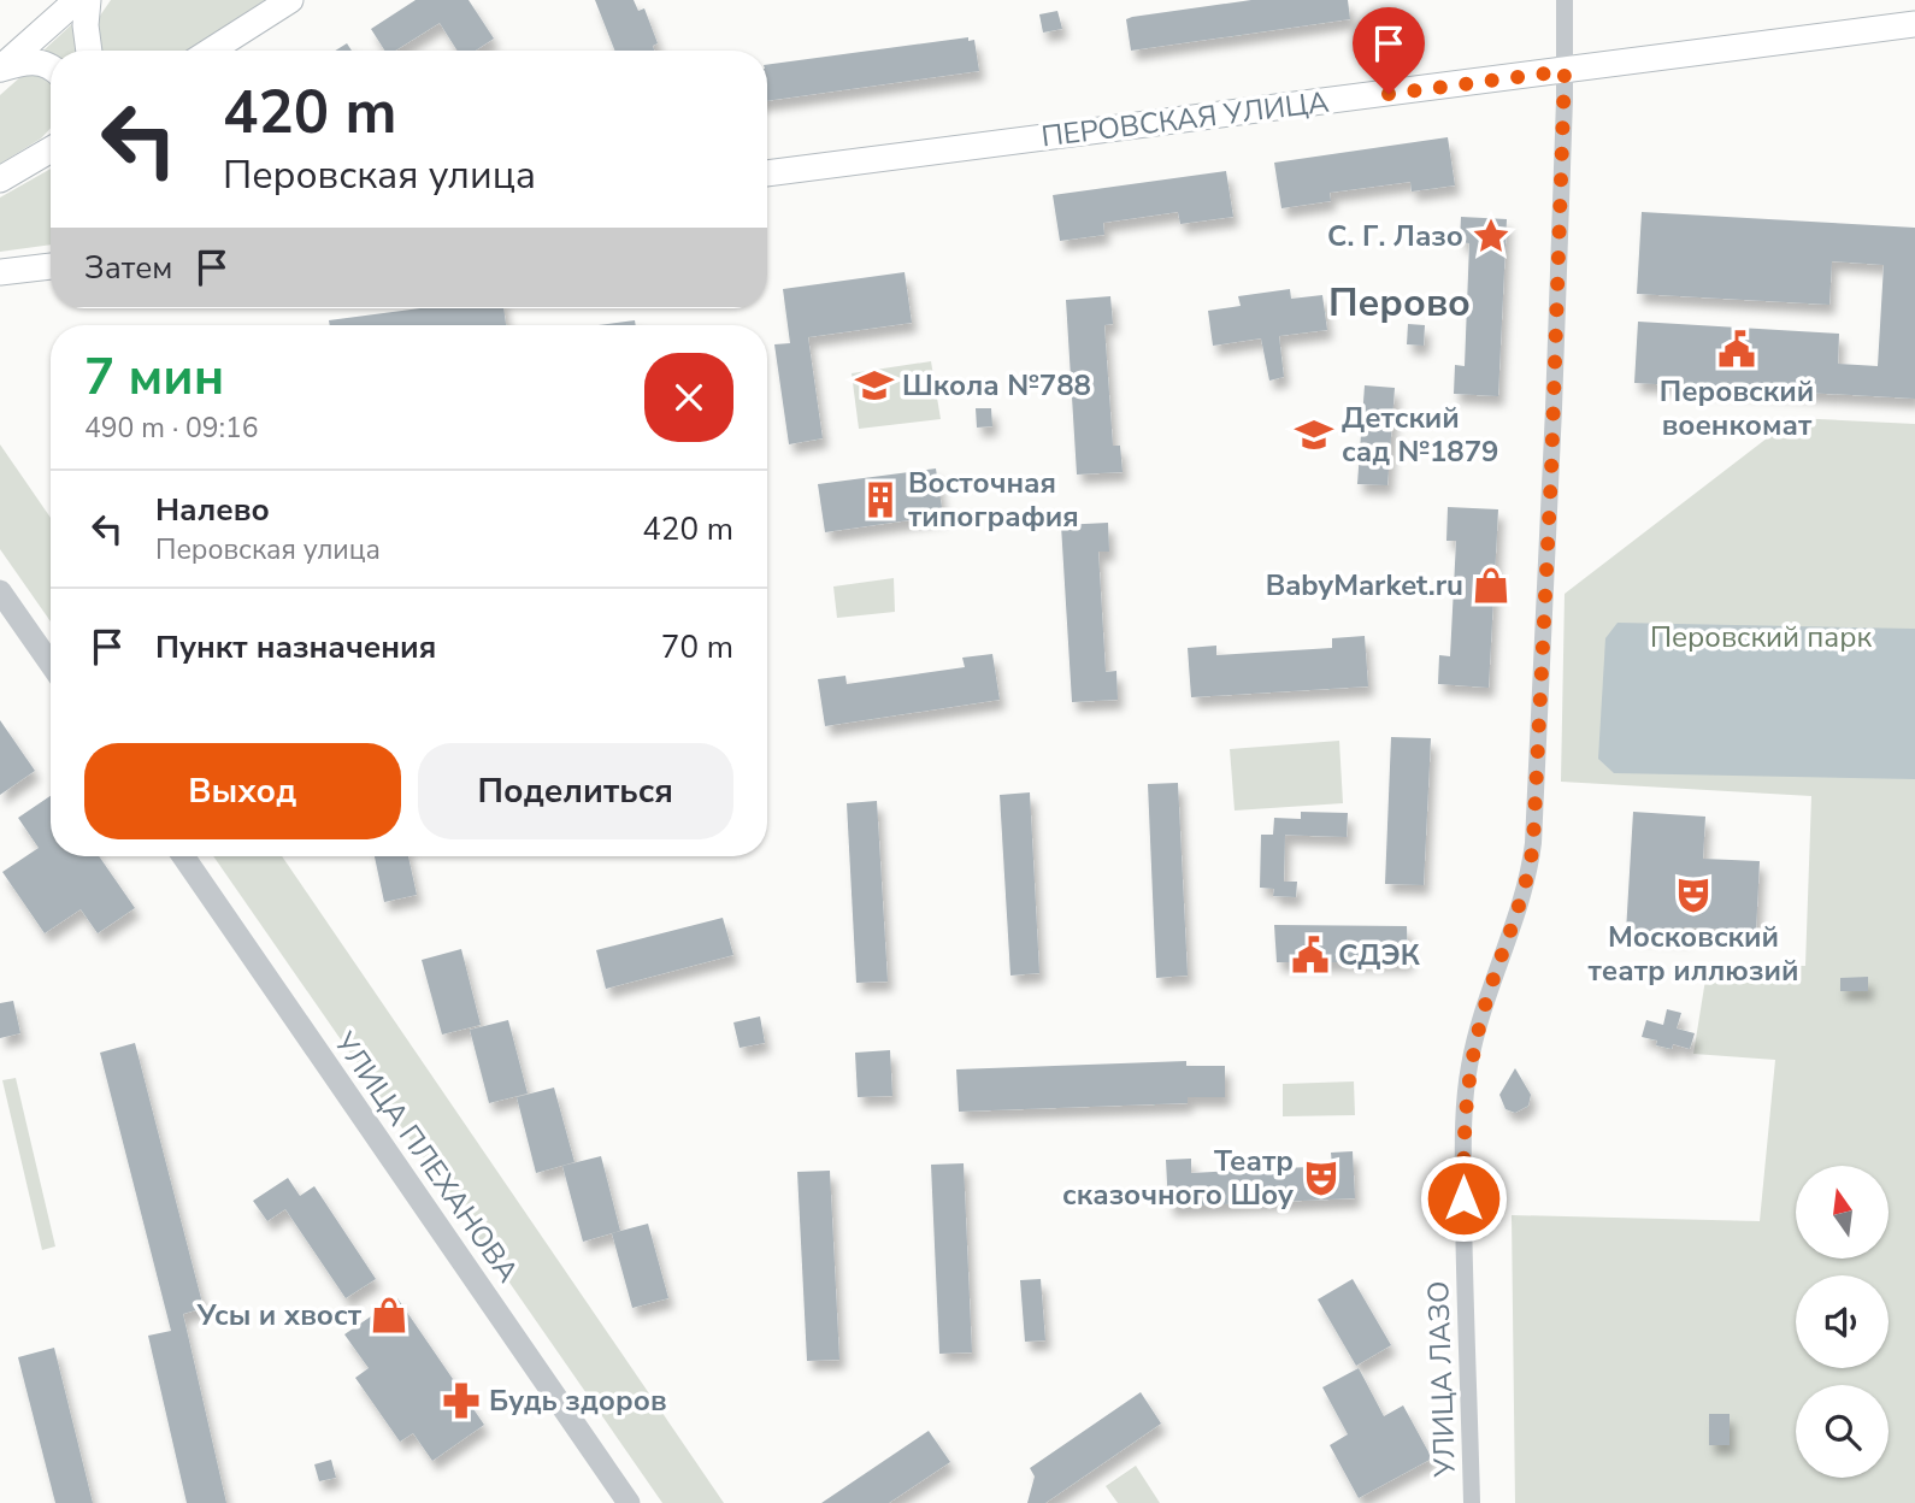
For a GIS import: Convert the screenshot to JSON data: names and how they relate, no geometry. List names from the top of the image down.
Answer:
{
  "streets": {
    "main road": ["ПЕРОВСКАЯ УЛИЦА"],
    "street": ["УЛИЦА ПЛЕХАНОВА", "УЛИЦА ЛАЗО"]
  },
  "crossings": [
    ["ПЕРОВСКАЯ УЛИЦА", "УЛИЦА ЛАЗО"]
  ],
  "districts": ["Перово"],
  "parks": ["Перовский парк"],
  "places": {
    "place": ["С. Г. Лазо"],
    "public building": ["Перовский военкомат", "СДЭК"],
    "school or university": ["Школа №788", "Детский сад №1879"],
    "building": ["Восточная типография"],
    "shop": ["BabyMarket.ru", "Усы и хвост"],
    "theatre": ["Московский театр иллюзий", "Театр сказочного Шоу"],
    "pharmacy": ["Будь здоров"]
  },
  "north": "top",
  "page": {
    "turn": ["420 m", "Перовская улица"],
    "then": "Затем",
    "heading": ["7 мин", "490 m · 09:16"],
    "list": [
      {
        "name": "Налево",
        "note": "Перовская улица",
        "value": "420 m"
      },
      {
        "name": "Пункт назначения",
        "value": "70 m"
      }
    ],
    "buttons": ["Выход", "Поделиться"]
  }
}
